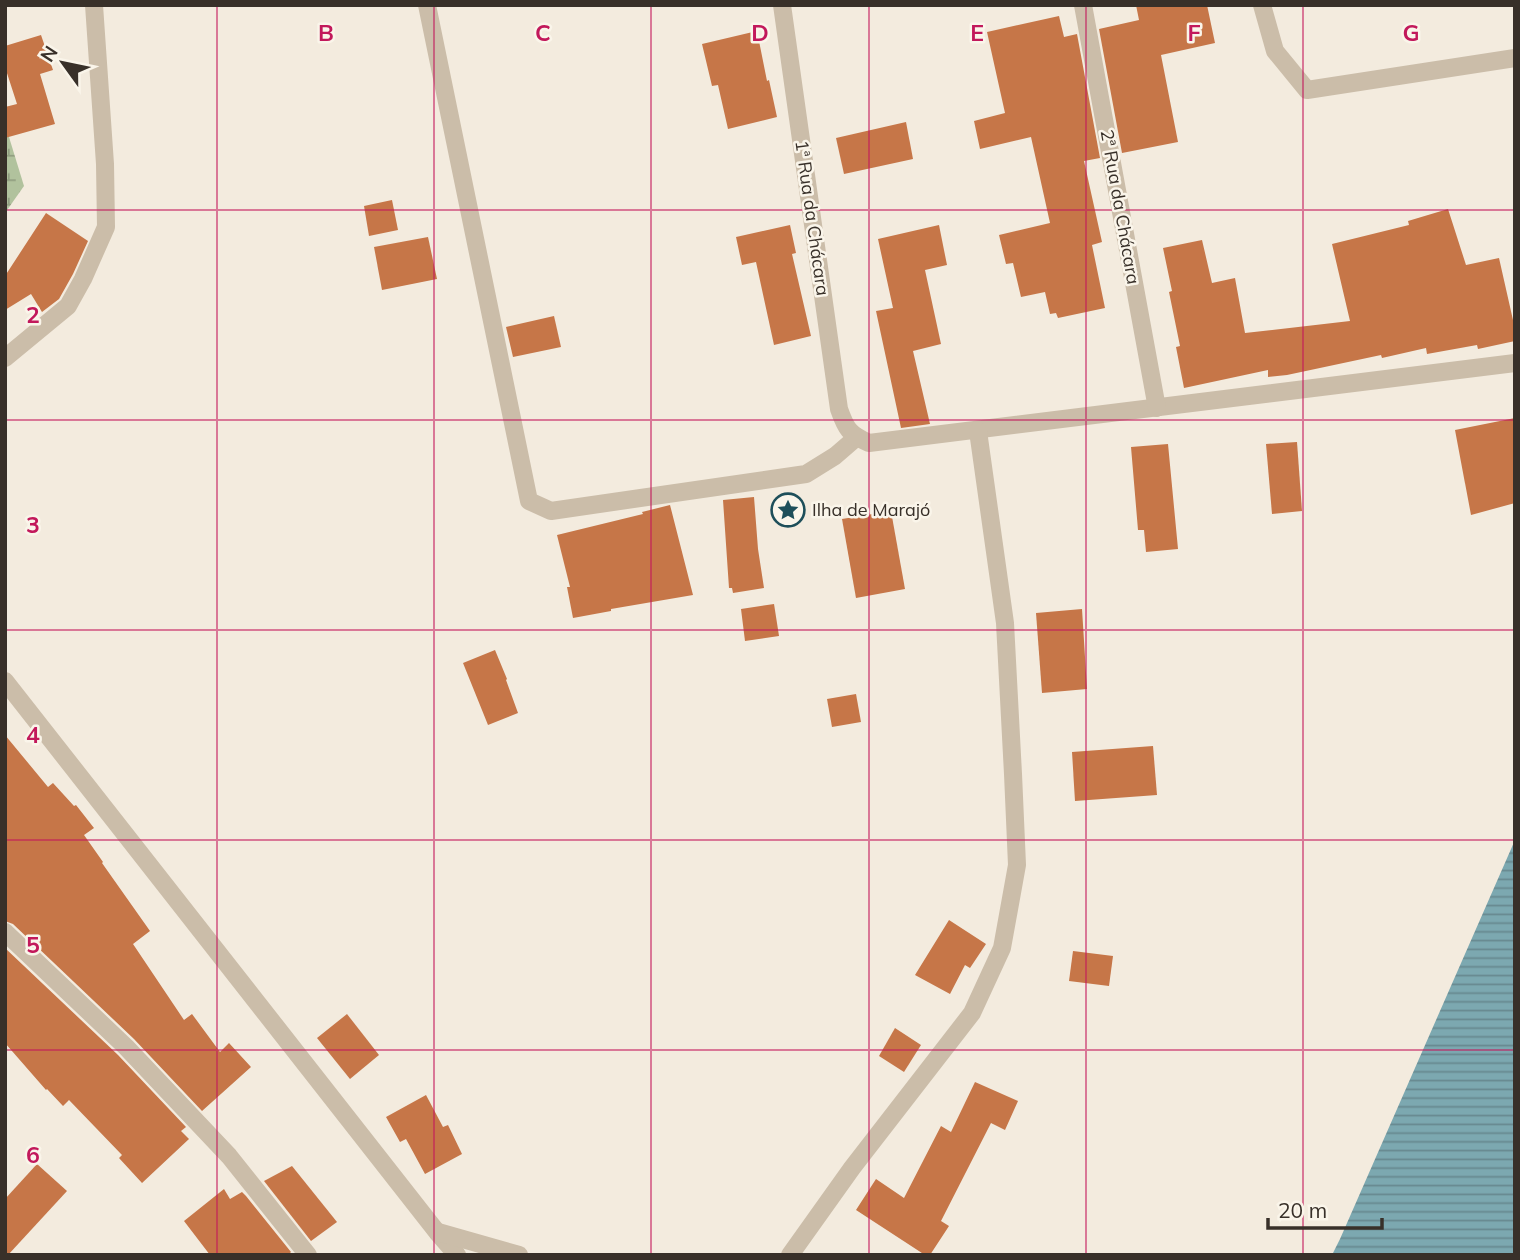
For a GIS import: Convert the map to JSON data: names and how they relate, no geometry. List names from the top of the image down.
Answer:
{
  "streets": {
    "street": ["2ª Rua da Chácara", "1ª Rua da Chácara"]
  },
  "places": {
    "place": ["Ilha de Marajó"]
  },
  "scale_bar": "20 m",
  "north": "top left",
  "grid": {
    "columns": [
      "B",
      "C",
      "D",
      "E",
      "F",
      "G"
    ],
    "rows": [
      "2",
      "3",
      "4",
      "5",
      "6"
    ]
  }
}
